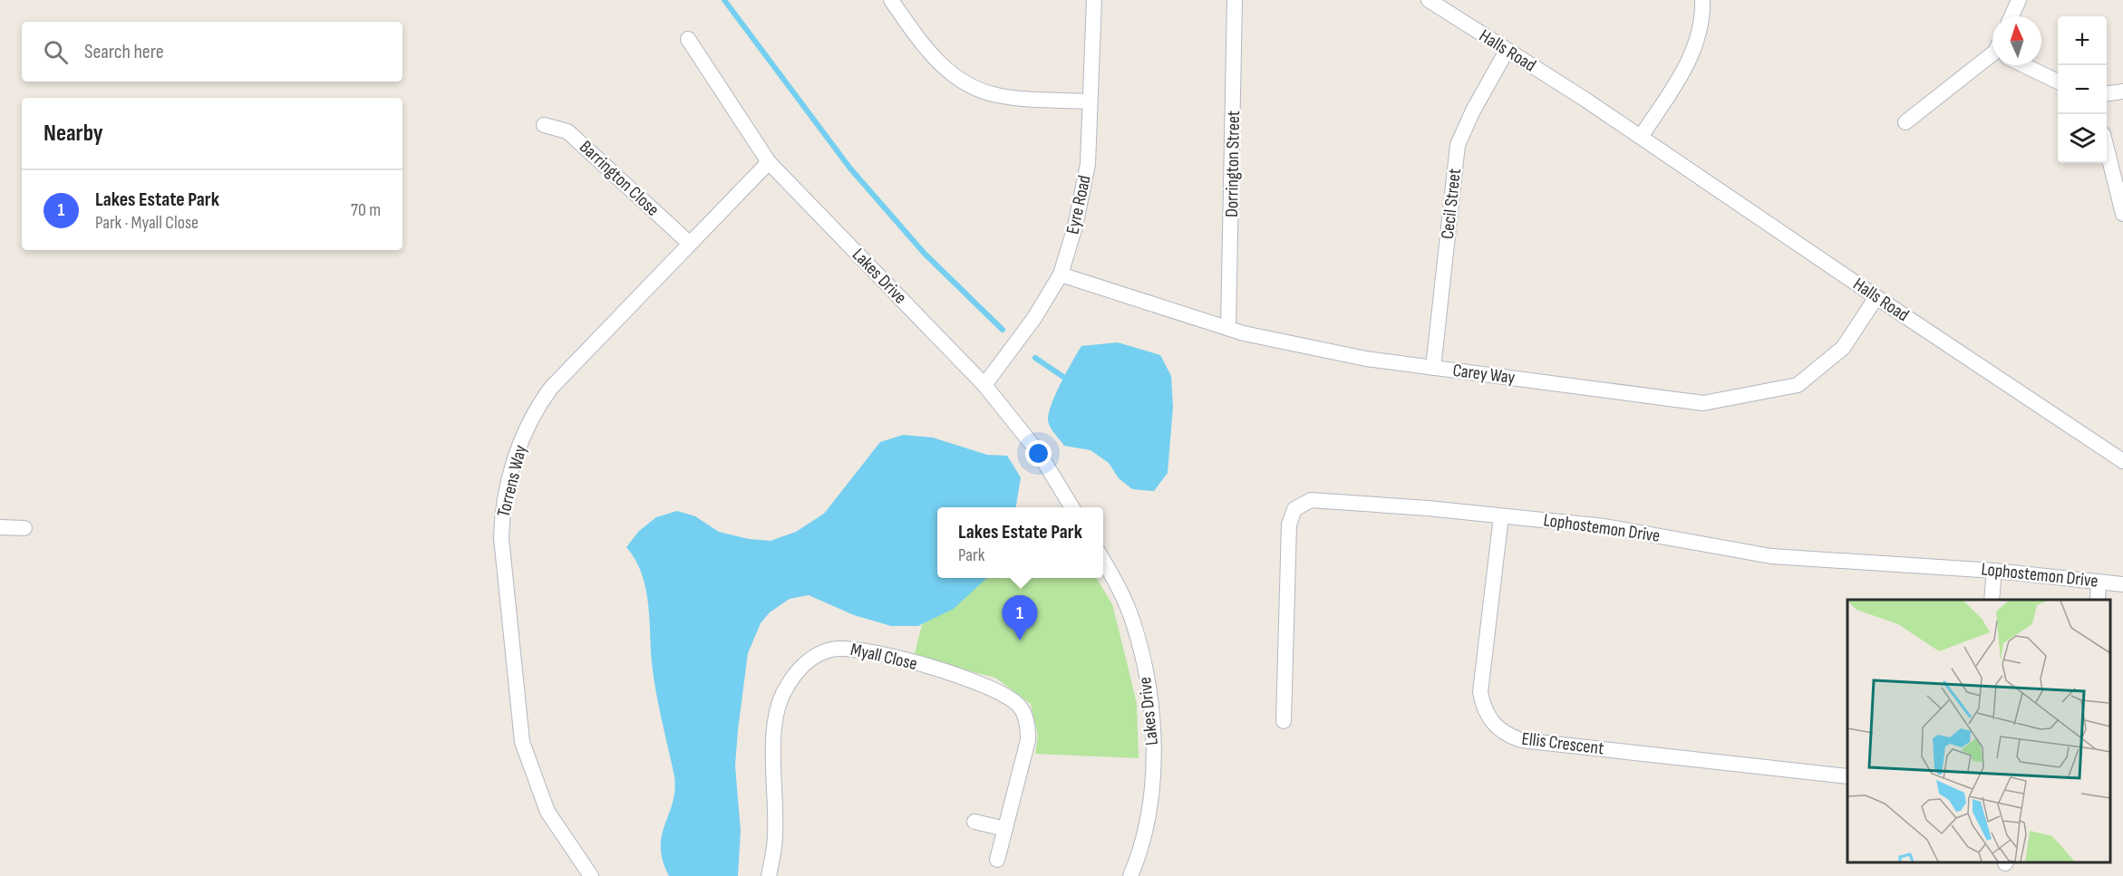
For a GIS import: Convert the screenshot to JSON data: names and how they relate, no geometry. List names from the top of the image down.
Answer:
{
  "streets": {
    "street": [
      "Halls Road",
      "Dorrington Street",
      "Barrington Close",
      "Cecil Street",
      "Eyre Road",
      "Lakes Drive",
      "Carey Way",
      "Torrens Way",
      "Lophostemon Drive",
      "Myall Close",
      "Ellis Crescent"
    ]
  },
  "crossings": [
    ["Halls Road", "Cecil Street"],
    ["Halls Road", "Carey Way"],
    ["Dorrington Street", "Carey Way"],
    ["Barrington Close", "Torrens Way"],
    ["Cecil Street", "Carey Way"],
    ["Eyre Road", "Lakes Drive"],
    ["Eyre Road", "Carey Way"],
    ["Lakes Drive", "Torrens Way"],
    ["Lophostemon Drive", "Ellis Crescent"]
  ],
  "north": "top",
  "page": {
    "map_buttons": ["+", "−"],
    "search": "Search here",
    "heading": "Nearby",
    "list": [
      {
        "mark": "1",
        "name": "Lakes Estate Park",
        "note": "Park · Myall Close",
        "value": "70 m"
      }
    ],
    "popup": ["Lakes Estate Park", "Park"],
    "pins": "1"
  }
}
